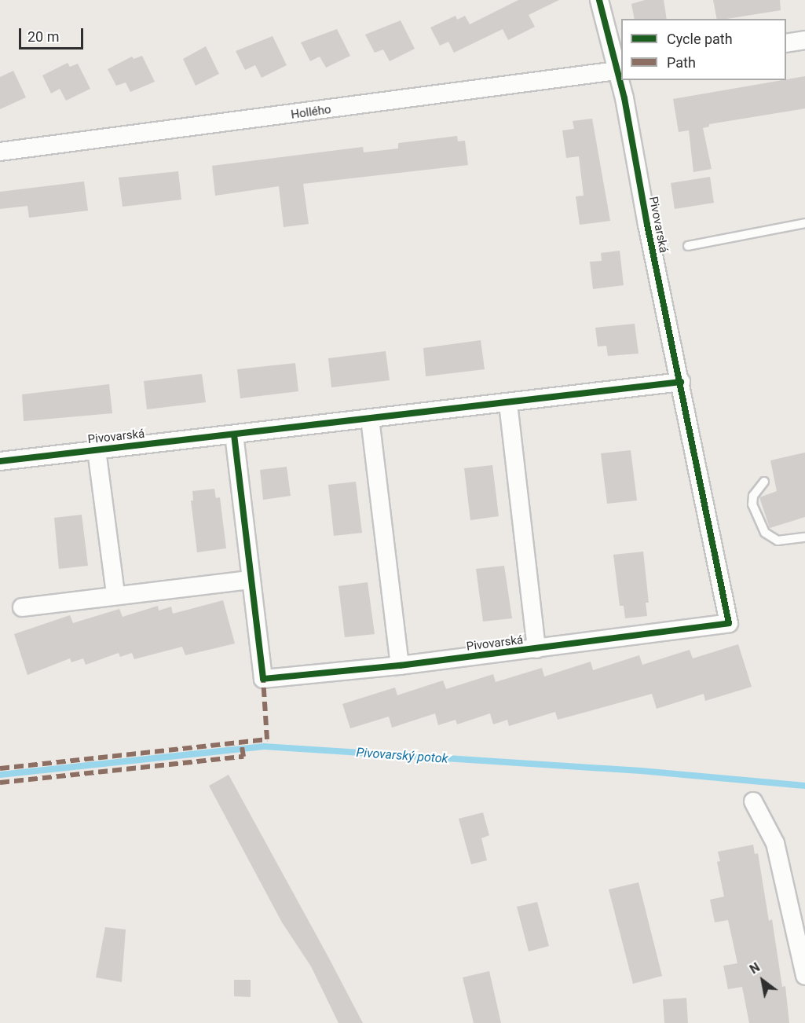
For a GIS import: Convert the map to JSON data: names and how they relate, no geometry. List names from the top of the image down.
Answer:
{
  "streets": {
    "street": ["Hollého", "Pivovarská"]
  },
  "crossings": [
    ["Hollého", "Pivovarská"]
  ],
  "water": ["Pivovarský potok"],
  "legend": ["Cycle path", "Path"],
  "scale_bar": "20 m",
  "north": "top left"
}
